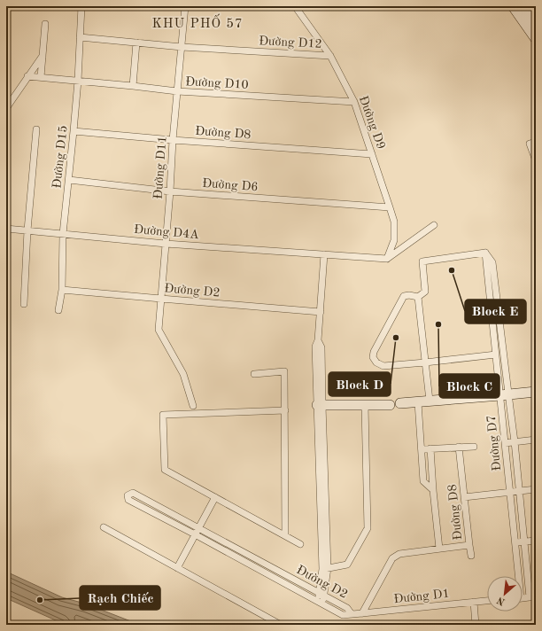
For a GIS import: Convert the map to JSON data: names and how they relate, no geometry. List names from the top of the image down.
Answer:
{
  "streets": {
    "street": [
      "Đường D12",
      "Đường D10",
      "Đường D9",
      "Đường D8",
      "Đường D15",
      "Đường D11",
      "Đường D6",
      "Đường D4A",
      "Đường D2",
      "Đường D7",
      "Đường D1"
    ]
  },
  "crossings": [
    ["Đường D12", "Đường D9"],
    ["Đường D12", "Đường D15"],
    ["Đường D12", "Đường D11"],
    ["Đường D10", "Đường D9"],
    ["Đường D10", "Đường D15"],
    ["Đường D10", "Đường D11"],
    ["Đường D9", "Đường D8"],
    ["Đường D9", "Đường D6"],
    ["Đường D9", "Đường D4A"],
    ["Đường D8", "Đường D15"],
    ["Đường D8", "Đường D11"],
    ["Đường D8", "Đường D1"],
    ["Đường D15", "Đường D6"],
    ["Đường D15", "Đường D4A"],
    ["Đường D15", "Đường D2"],
    ["Đường D11", "Đường D6"],
    ["Đường D11", "Đường D4A"],
    ["Đường D11", "Đường D2"],
    ["Đường D2", "Đường D1"]
  ],
  "districts": ["KHU PHỐ 57"],
  "places": [
    "Block E",
    "Block C",
    "Block D",
    "Rạch Chiếc"
  ],
  "north": "bottom left"
}
